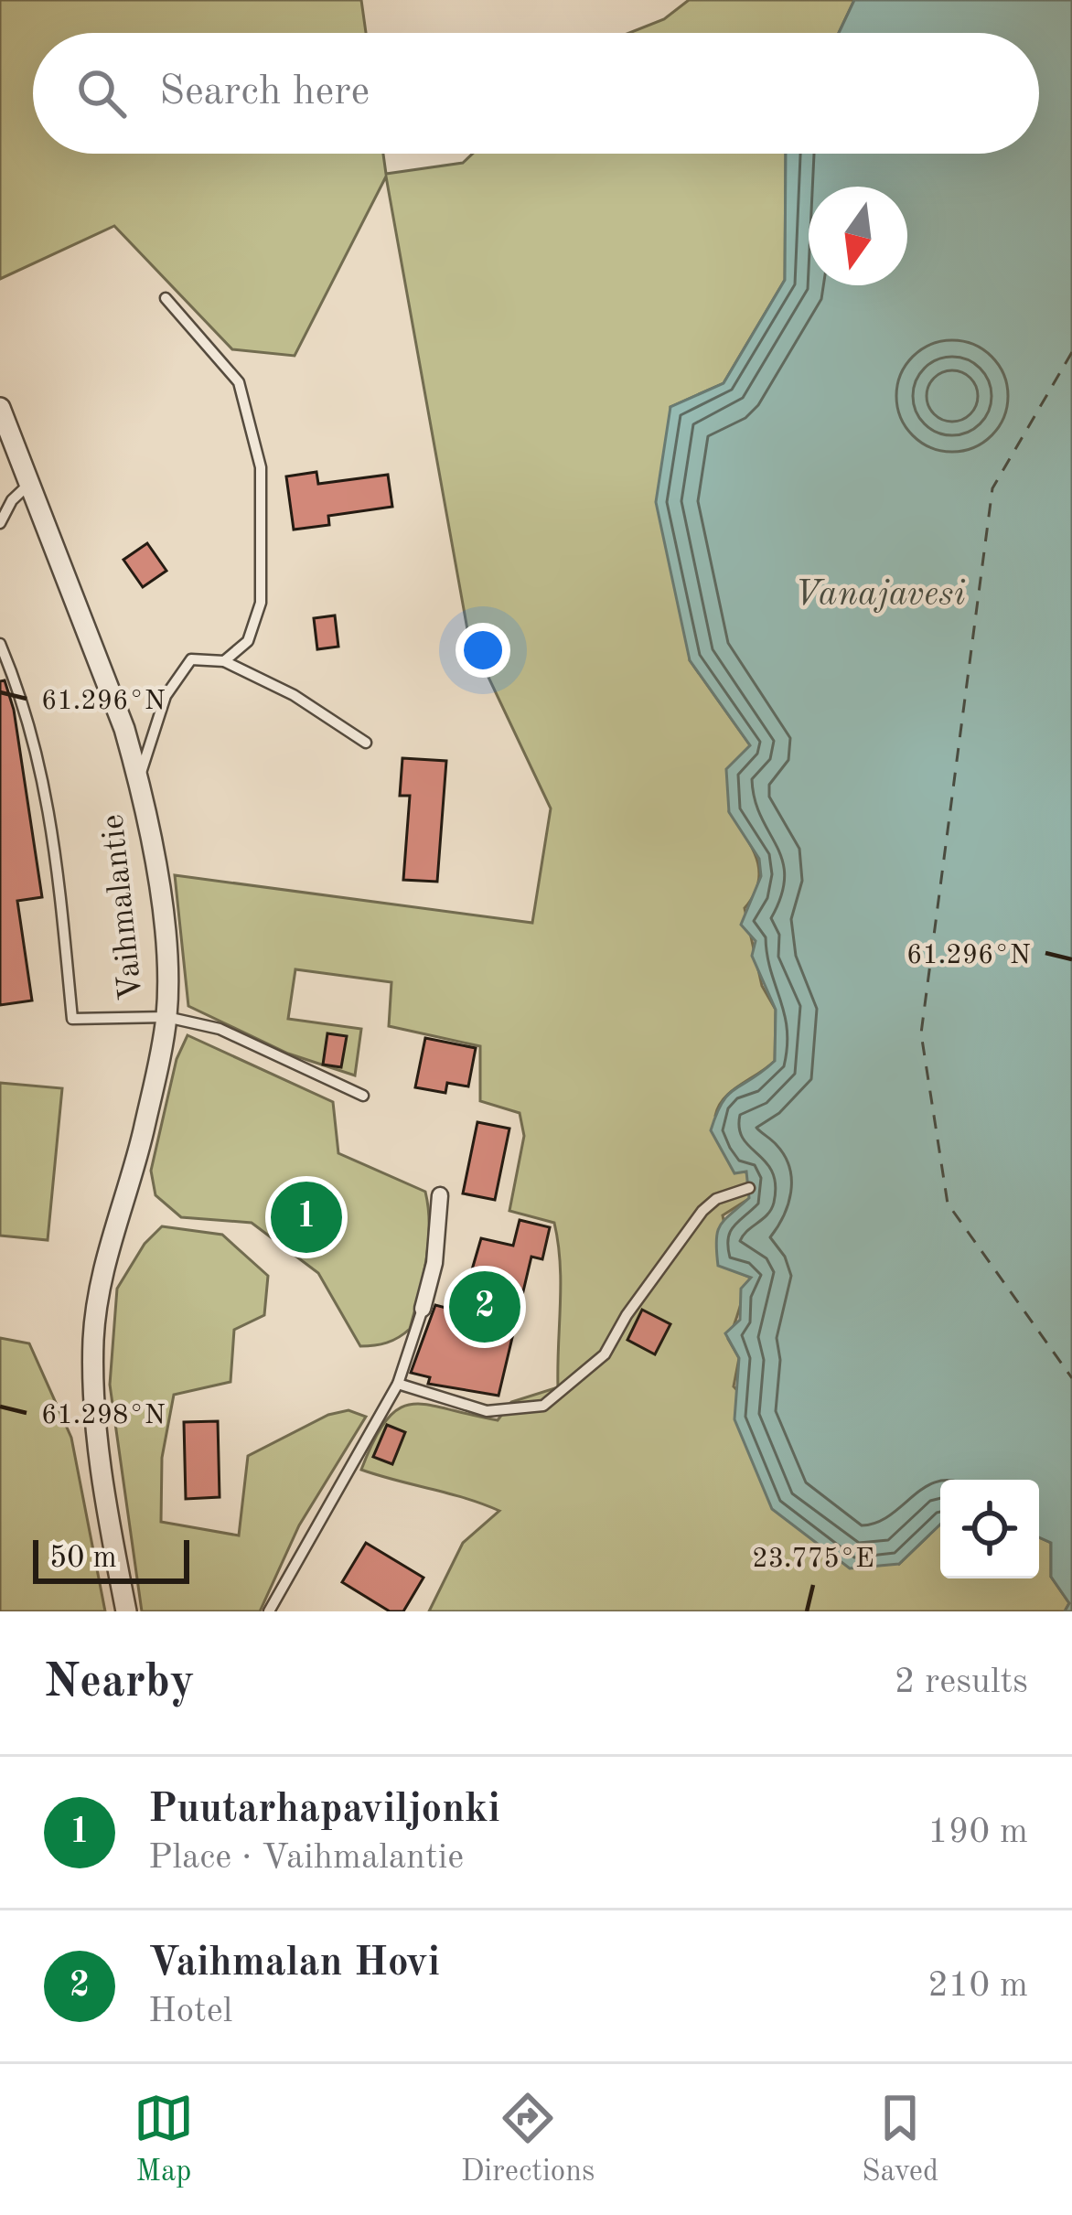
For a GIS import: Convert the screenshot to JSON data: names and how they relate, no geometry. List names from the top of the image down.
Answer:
{
  "streets": {
    "street": ["Vaihmalantie"]
  },
  "water": ["Vanajavesi"],
  "scale_bar": "50 m",
  "north": "bottom",
  "page": {
    "search": "Search here",
    "pins": ["1", "2"],
    "scale": "50 m",
    "heading": ["Nearby", "2 results"],
    "list": [
      {
        "mark": "1",
        "name": "Puutarhapaviljonki",
        "note": "Place · Vaihmalantie",
        "value": "190 m"
      },
      {
        "mark": "2",
        "name": "Vaihmalan Hovi",
        "note": "Hotel",
        "value": "210 m"
      }
    ],
    "nav": ["Map", "Directions", "Saved"]
  },
  "coordinates": ["61.296°N", "61.298°N", "23.775°E"]
}
